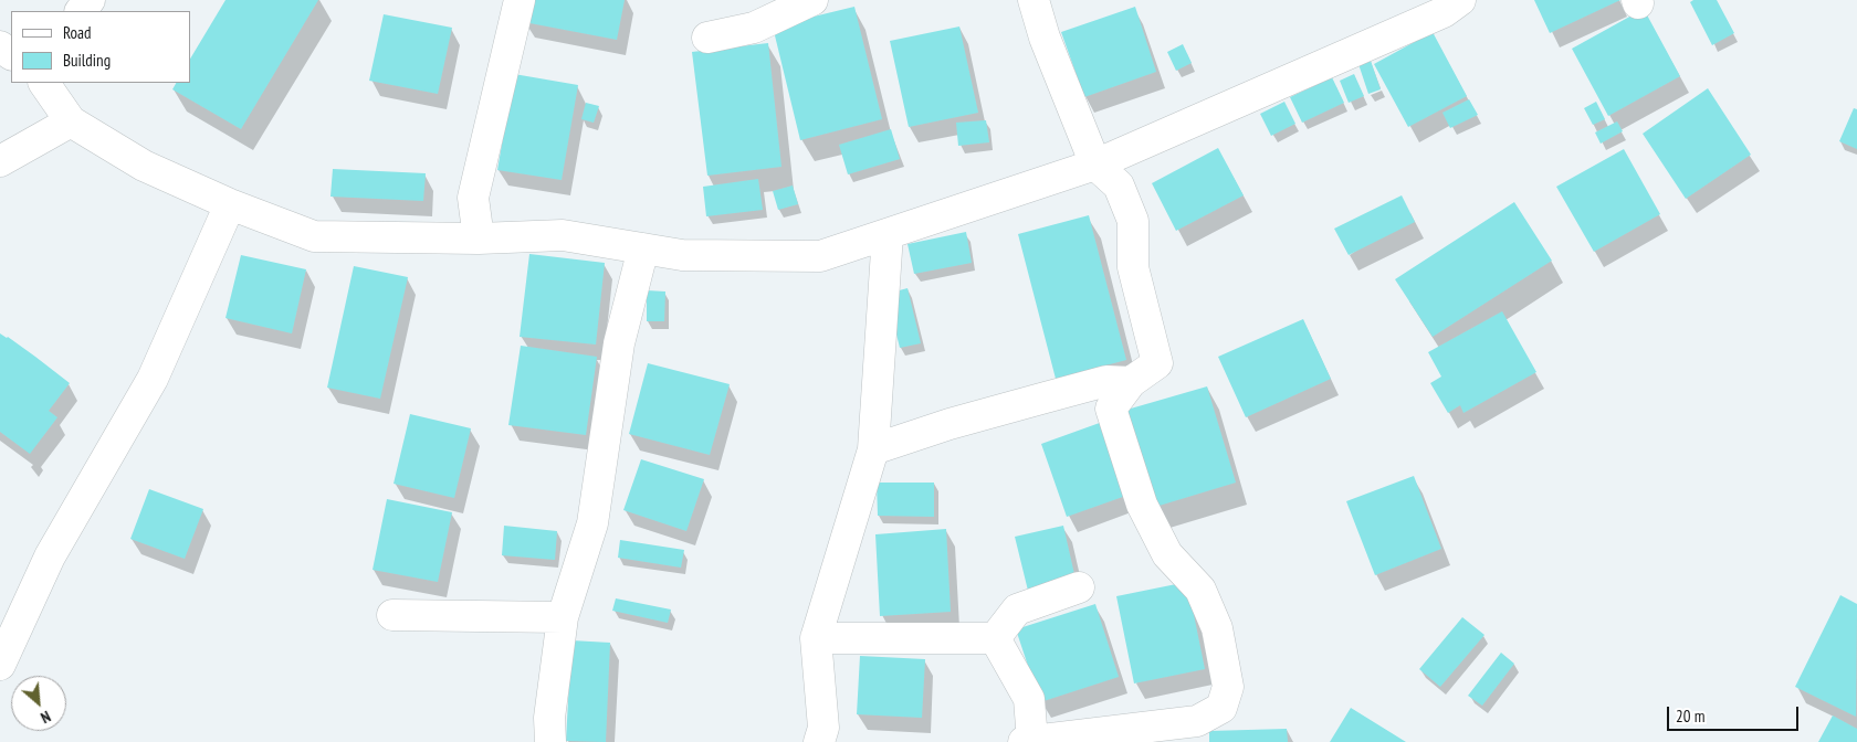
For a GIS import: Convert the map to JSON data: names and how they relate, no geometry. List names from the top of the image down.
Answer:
{
  "legend": ["Road", "Building"],
  "scale_bar": "20 m",
  "north": "bottom right"
}
